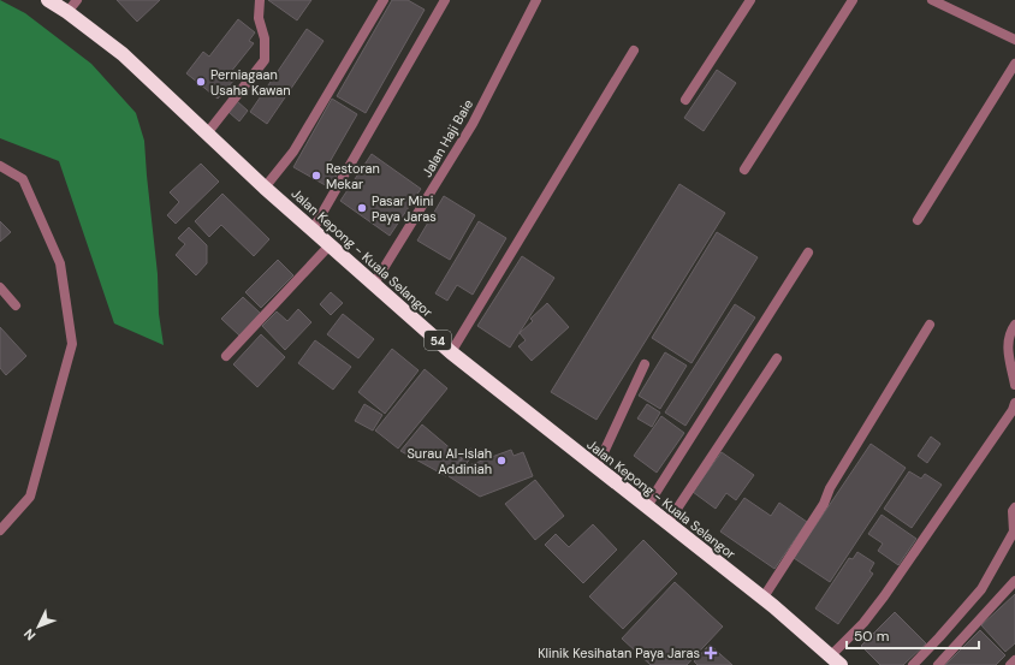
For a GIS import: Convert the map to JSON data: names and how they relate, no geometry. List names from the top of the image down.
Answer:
{
  "streets": {
    "highway": ["Jalan Kepong - Kuala Selangor", "54"],
    "street": ["Jalan Haji Baie"]
  },
  "crossings": [
    ["Jalan Haji Baie", "Jalan Kepong - Kuala Selangor"]
  ],
  "places": {
    "other": [
      "Perniagaan Usaha Kawan",
      "Restoran Mekar",
      "Pasar Mini Paya Jaras",
      "Surau Al-Islah Addiniah"
    ],
    "health": ["Klinik Kesihatan Paya Jaras"]
  },
  "scale_bar": "50 m",
  "north": "bottom left"
}
